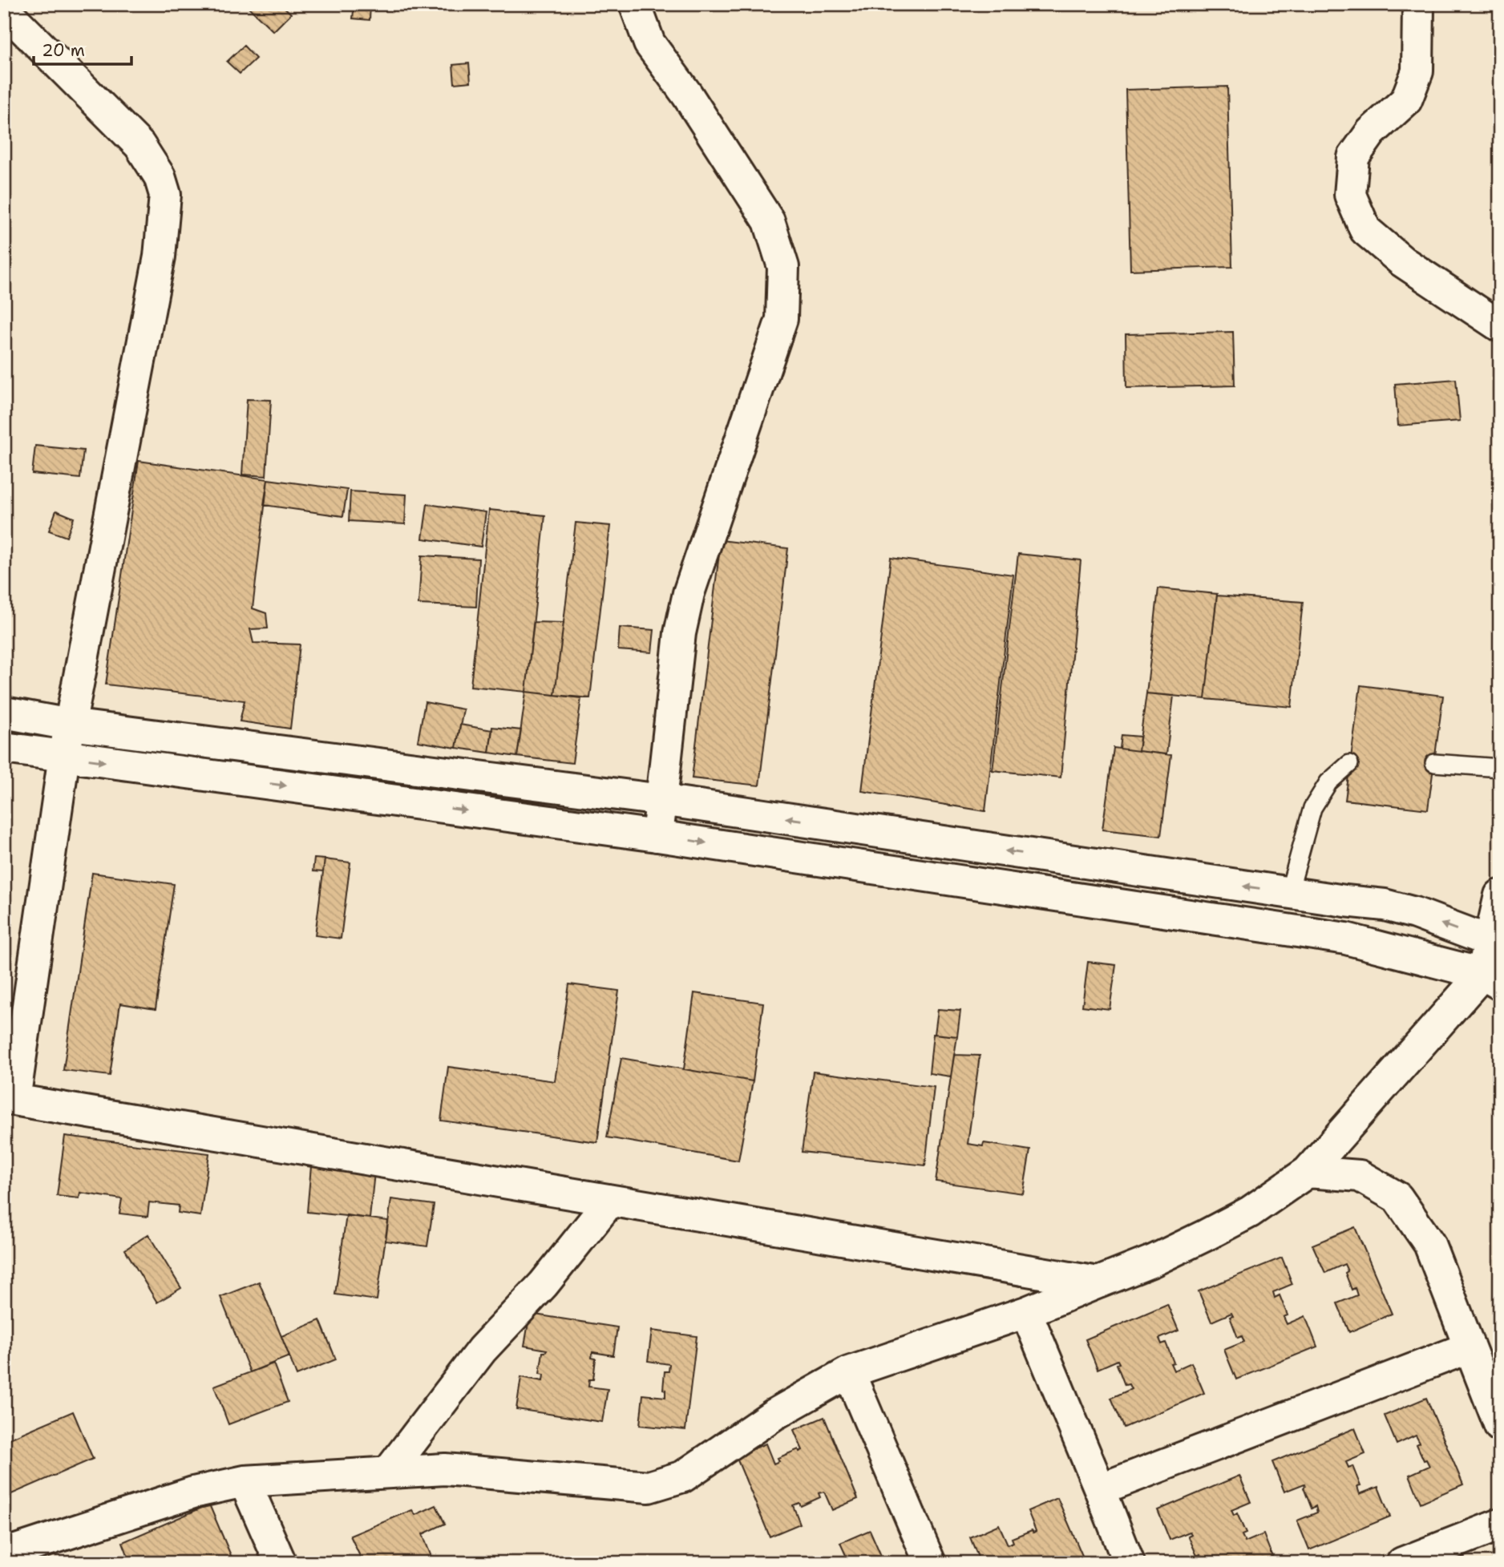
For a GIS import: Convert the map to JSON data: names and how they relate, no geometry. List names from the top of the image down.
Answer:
{
  "scale_bar": "20 m"
}
